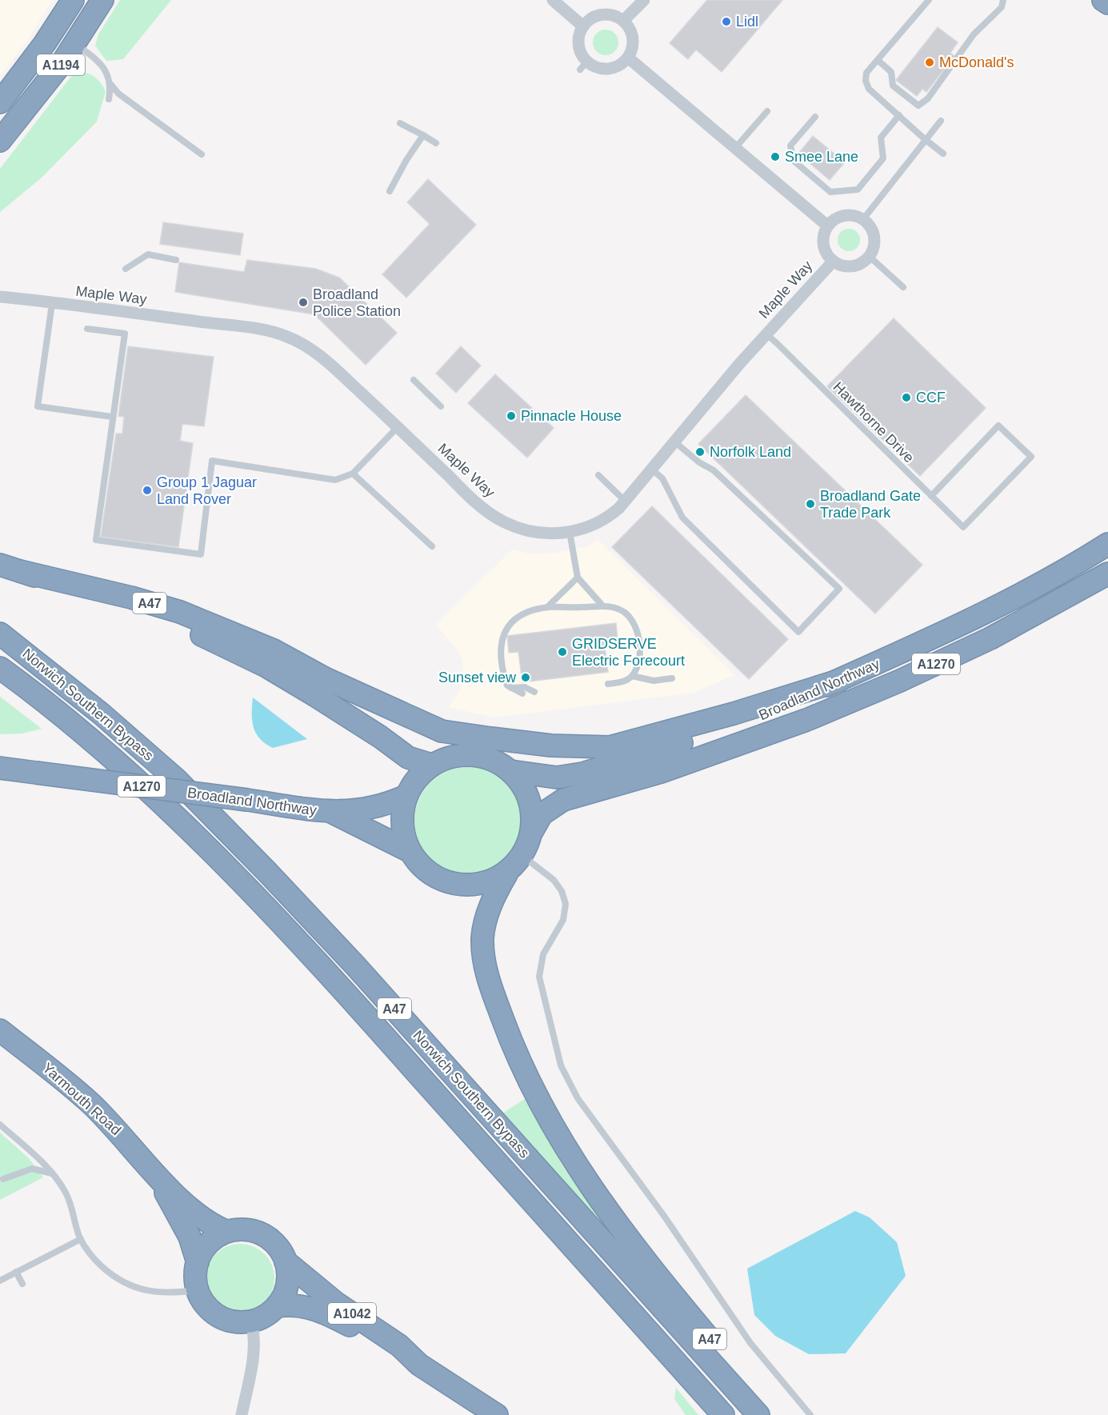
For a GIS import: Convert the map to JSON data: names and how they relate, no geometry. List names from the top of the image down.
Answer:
{
  "streets": {
    "highway": [
      "A1194",
      "A47",
      "A1270",
      "Broadland Northway",
      "Norwich Southern Bypass",
      "Yarmouth Road",
      "A1042"
    ],
    "street": ["Maple Way"],
    "lane": ["Hawthorne Drive"]
  },
  "crossings": [
    ["Maple Way", "Hawthorne Drive"],
    ["A47", "Broadland Northway"],
    ["Yarmouth Road", "A1042"]
  ],
  "places": [
    "Lidl",
    "McDonald's",
    "Smee Lane",
    "Broadland Police Station",
    "CCF",
    "Pinnacle House",
    "Norfolk Land",
    "Group 1 Jaguar Land Rover",
    "Broadland Gate Trade Park",
    "GRIDSERVE Electric Forecourt",
    "Sunset view"
  ]
}
